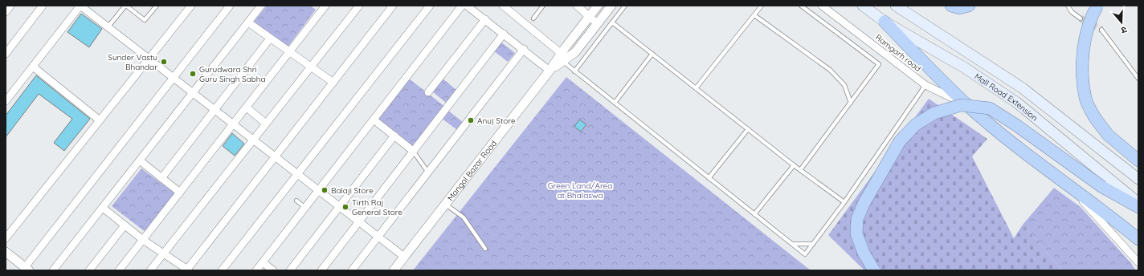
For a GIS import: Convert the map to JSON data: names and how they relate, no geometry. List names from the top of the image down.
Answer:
{
  "streets": {
    "main road": ["Mall Road Extension"],
    "street": ["Ramgarh road", "Mangal Bazar Road"]
  },
  "parks": ["Green Land/Area at Bhalaswa"],
  "places": [
    "Sunder Vastu Bhandar",
    "Gurudwara Shri Guru Singh Sabha",
    "Anuj Store",
    "Balaji Store",
    "Tirth Raj General Store"
  ],
  "north": "bottom"
}
